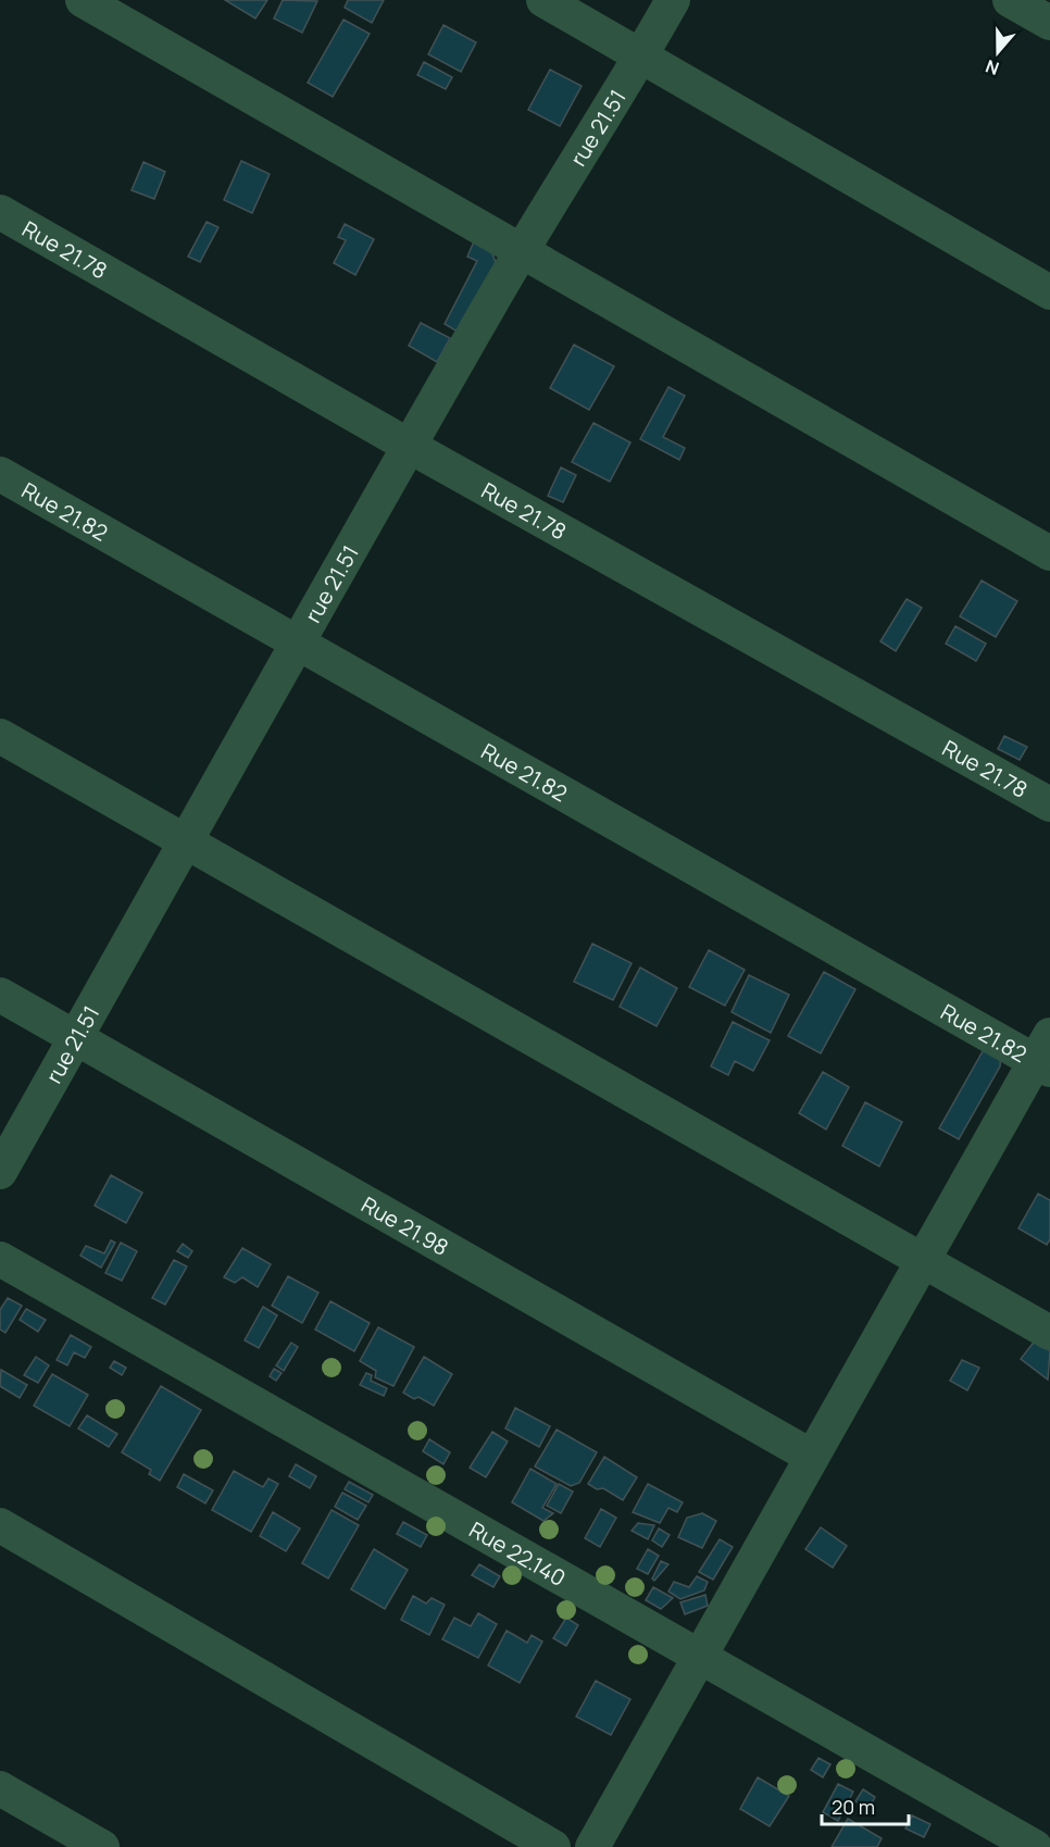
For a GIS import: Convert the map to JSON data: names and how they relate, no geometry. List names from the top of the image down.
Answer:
{
  "streets": {
    "street": [
      "rue 21.51",
      "Rue 21.78",
      "Rue 21.82",
      "Rue 21.98",
      "Rue 22.140"
    ]
  },
  "crossings": [
    ["rue 21.51", "Rue 21.78"],
    ["rue 21.51", "Rue 21.82"],
    ["rue 21.51", "Rue 21.98"]
  ],
  "scale_bar": "20 m",
  "north": "bottom"
}
